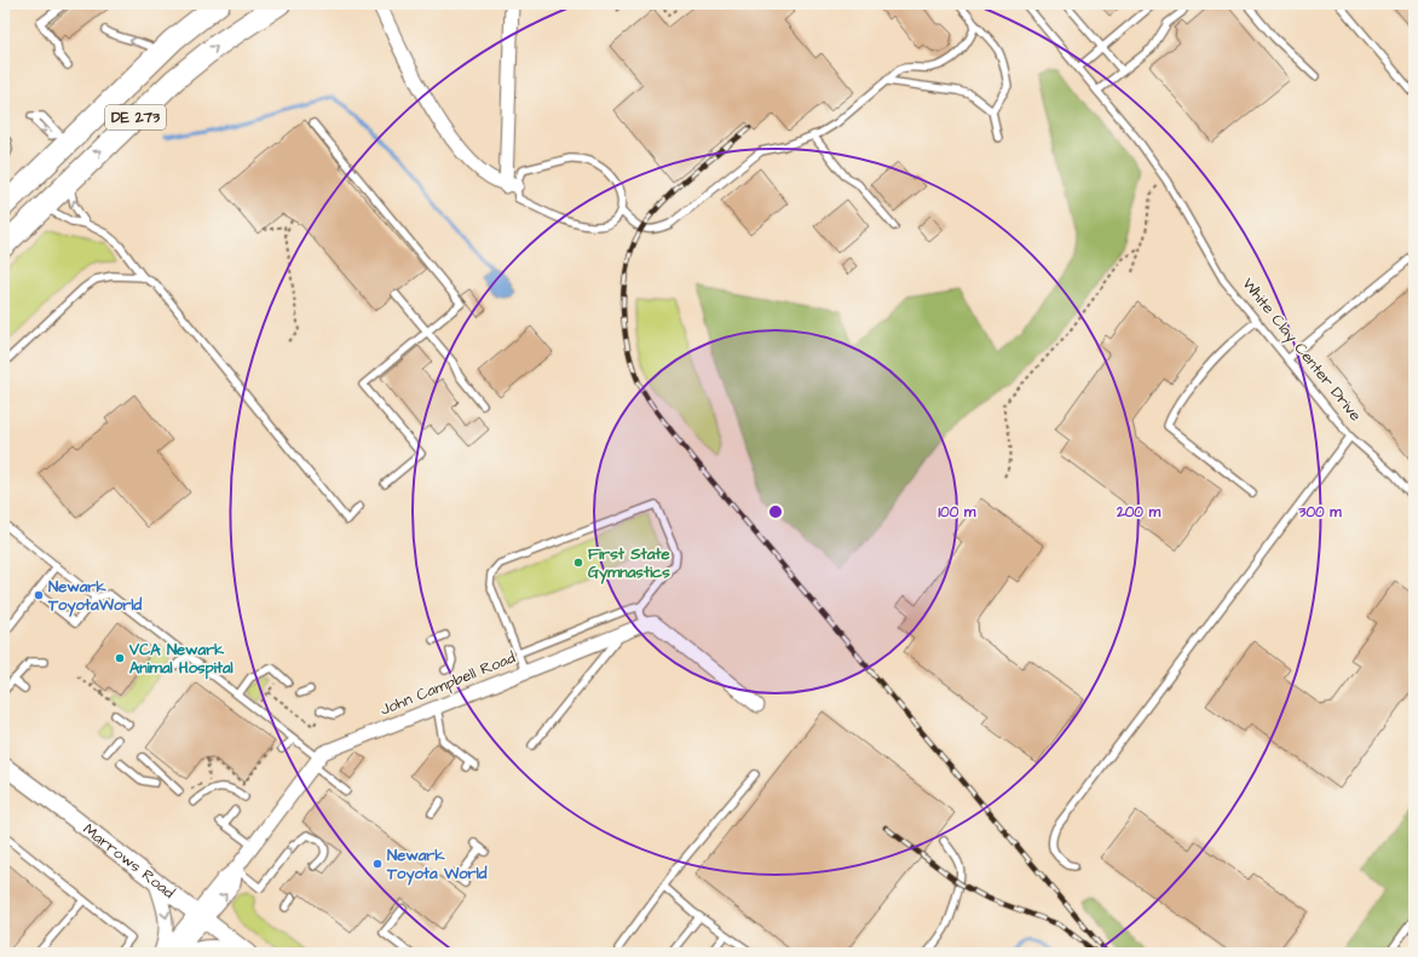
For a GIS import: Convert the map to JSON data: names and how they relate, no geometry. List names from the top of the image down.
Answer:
{
  "streets": {
    "main road": ["DE 273"],
    "street": ["John Campbell Road", "Marrows Road"],
    "lane": ["White Clay Center Drive"]
  },
  "crossings": [
    ["John Campbell Road", "Marrows Road"]
  ],
  "places": [
    "First State Gymnastics",
    "Newark ToyotaWorld",
    "VCA Newark Animal Hospital",
    "Newark Toyota World"
  ],
  "rings": ["100 m", "200 m", "300 m"]
}
